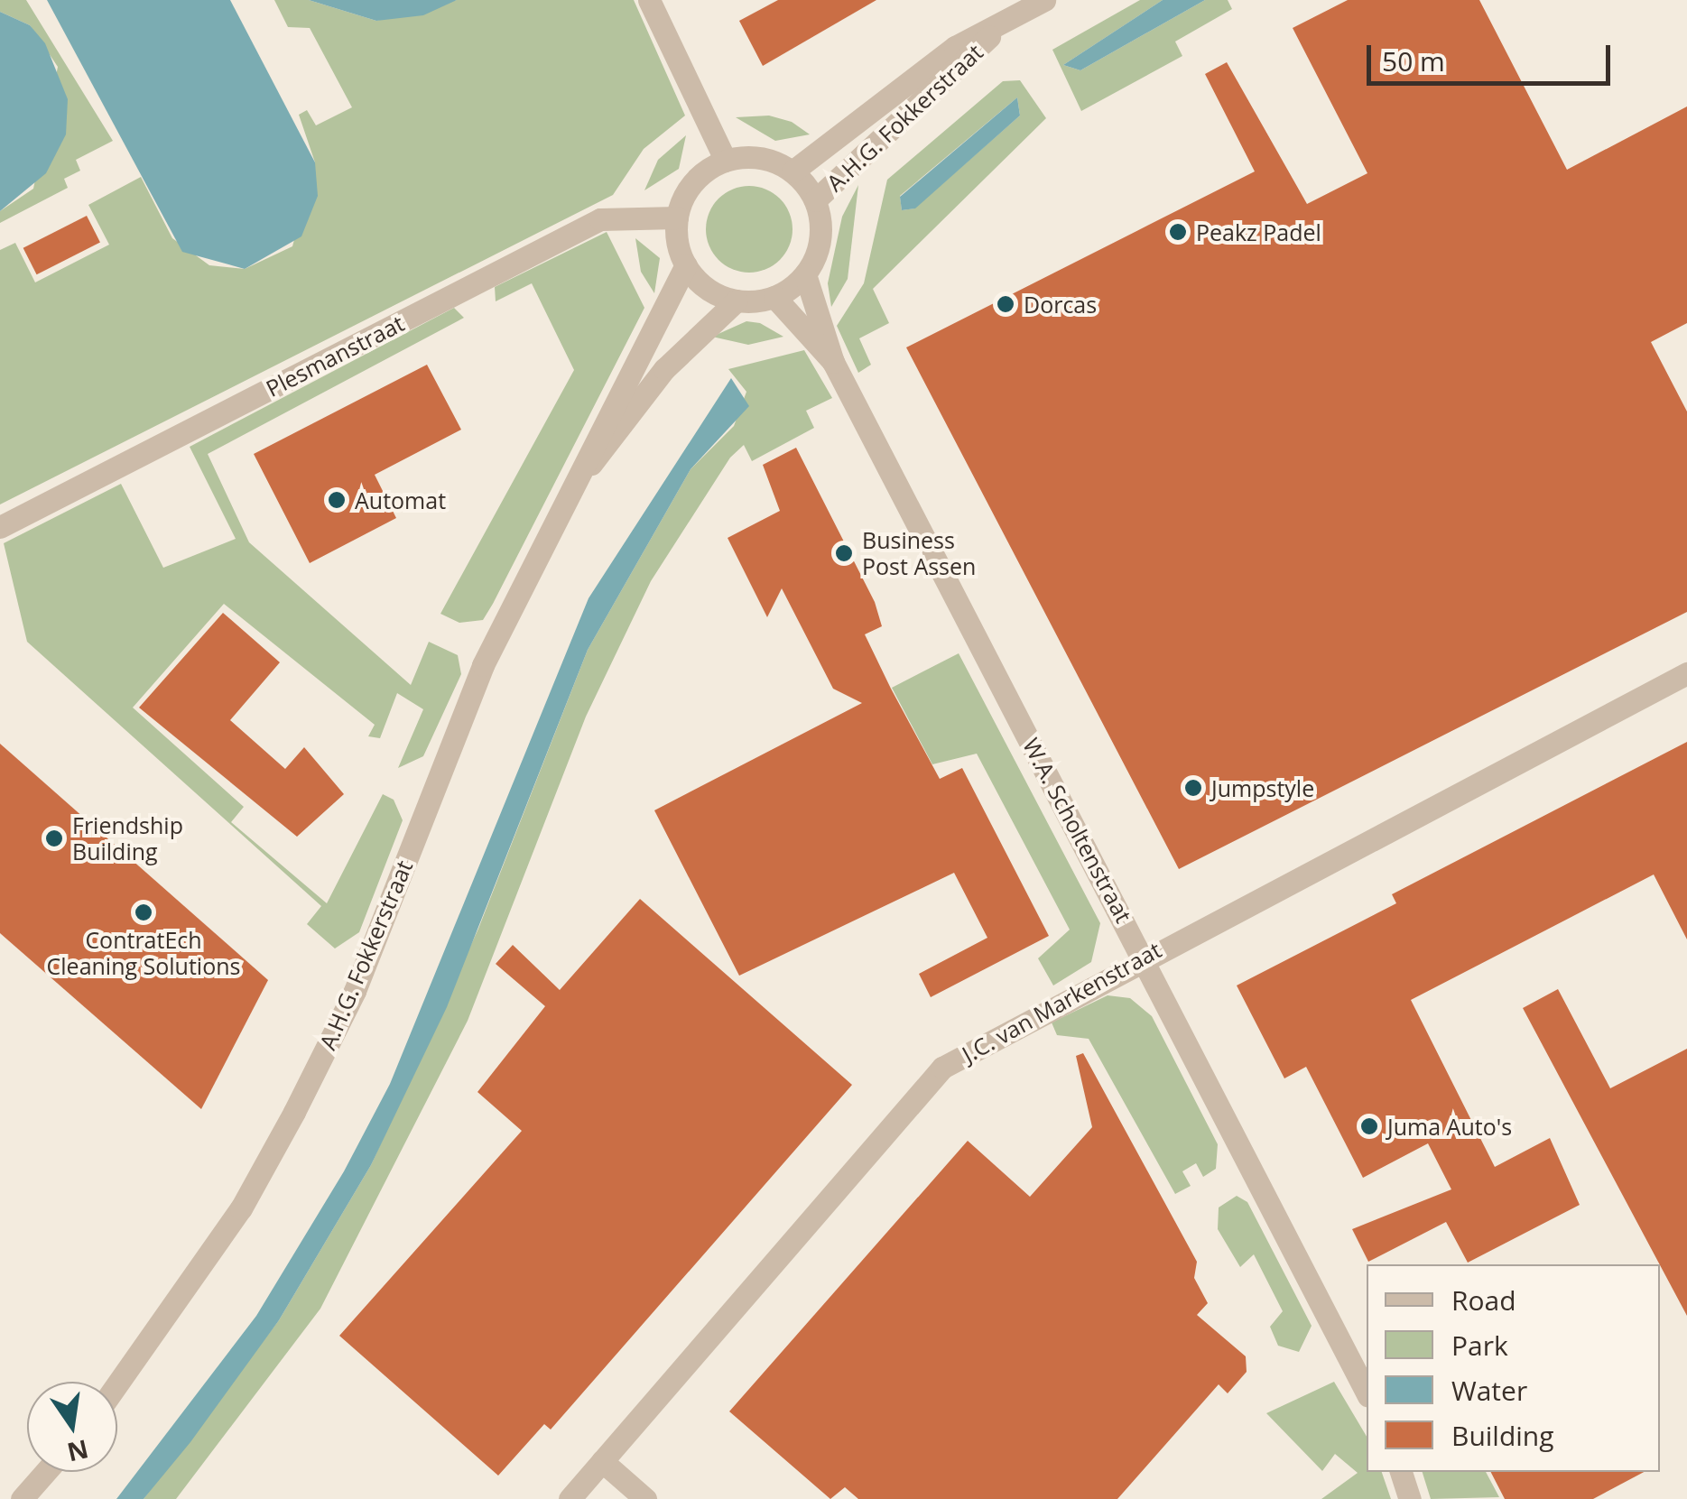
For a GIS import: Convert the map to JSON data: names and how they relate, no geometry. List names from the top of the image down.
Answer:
{
  "streets": {
    "street": [
      "A.H.G. Fokkerstraat",
      "Plesmanstraat",
      "W.A. Scholtenstraat",
      "J.C. van Markenstraat"
    ]
  },
  "crossings": [
    ["A.H.G. Fokkerstraat", "Plesmanstraat"],
    ["A.H.G. Fokkerstraat", "W.A. Scholtenstraat"],
    ["Plesmanstraat", "W.A. Scholtenstraat"],
    ["W.A. Scholtenstraat", "J.C. van Markenstraat"]
  ],
  "places": [
    "Peakz Padel",
    "Dorcas",
    "Automat",
    "Business Post Assen",
    "Jumpstyle",
    "Friendship Building",
    "ContratEch Cleaning Solutions",
    "Juma Auto's"
  ],
  "legend": [
    "Road",
    "Park",
    "Water",
    "Building"
  ],
  "scale_bar": "50 m",
  "north": "bottom"
}
